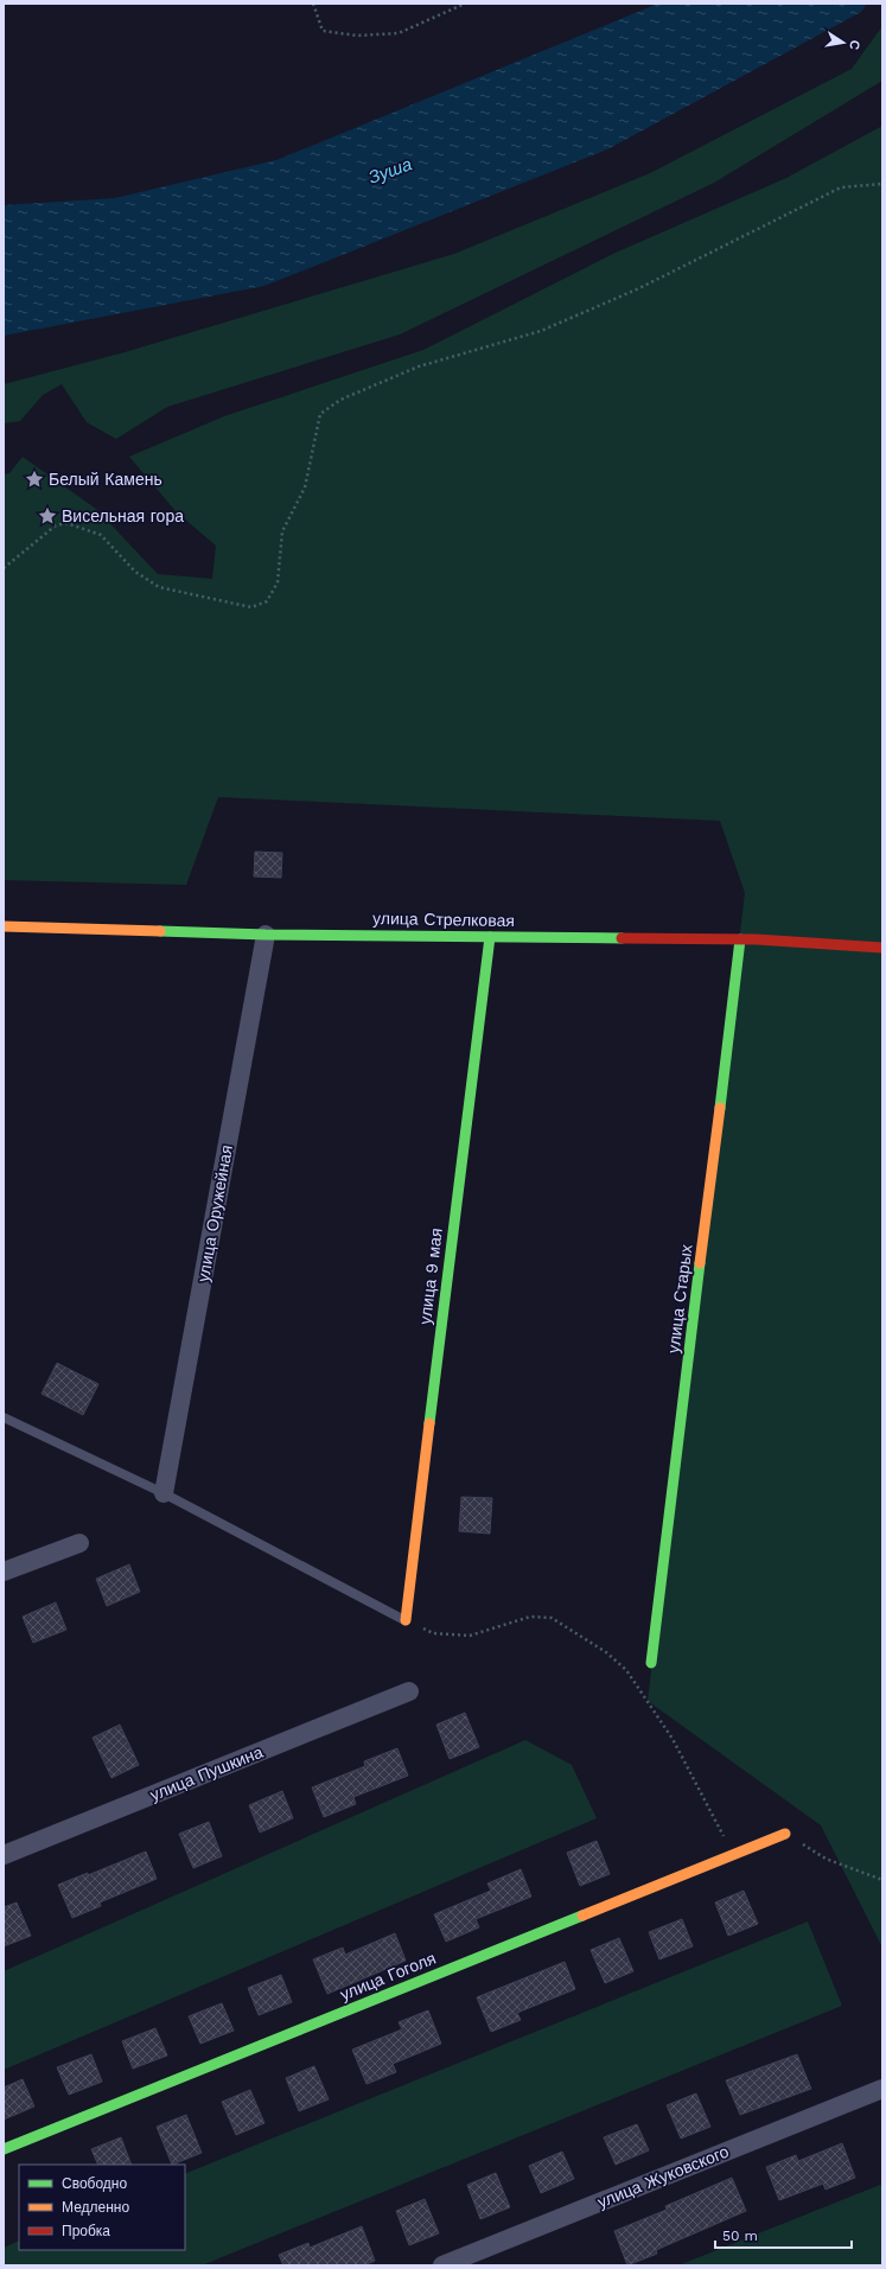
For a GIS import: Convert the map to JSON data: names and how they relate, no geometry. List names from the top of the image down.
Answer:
{
  "streets": {
    "street": [
      "улица Стрелковая",
      "улица Оружейная",
      "улица 9 мая",
      "улица Старых",
      "улица Пушкина",
      "улица Гоголя",
      "улица Жуковского"
    ]
  },
  "crossings": [
    ["улица Стрелковая", "улица Оружейная"],
    ["улица Стрелковая", "улица 9 мая"],
    ["улица Стрелковая", "улица Старых"]
  ],
  "water": ["Зуша"],
  "places": {
    "place": ["Белый Камень", "Висельная гора"]
  },
  "legend": ["Свободно", "Медленно", "Пробка"],
  "scale_bar": "50 m",
  "north": "right"
}
